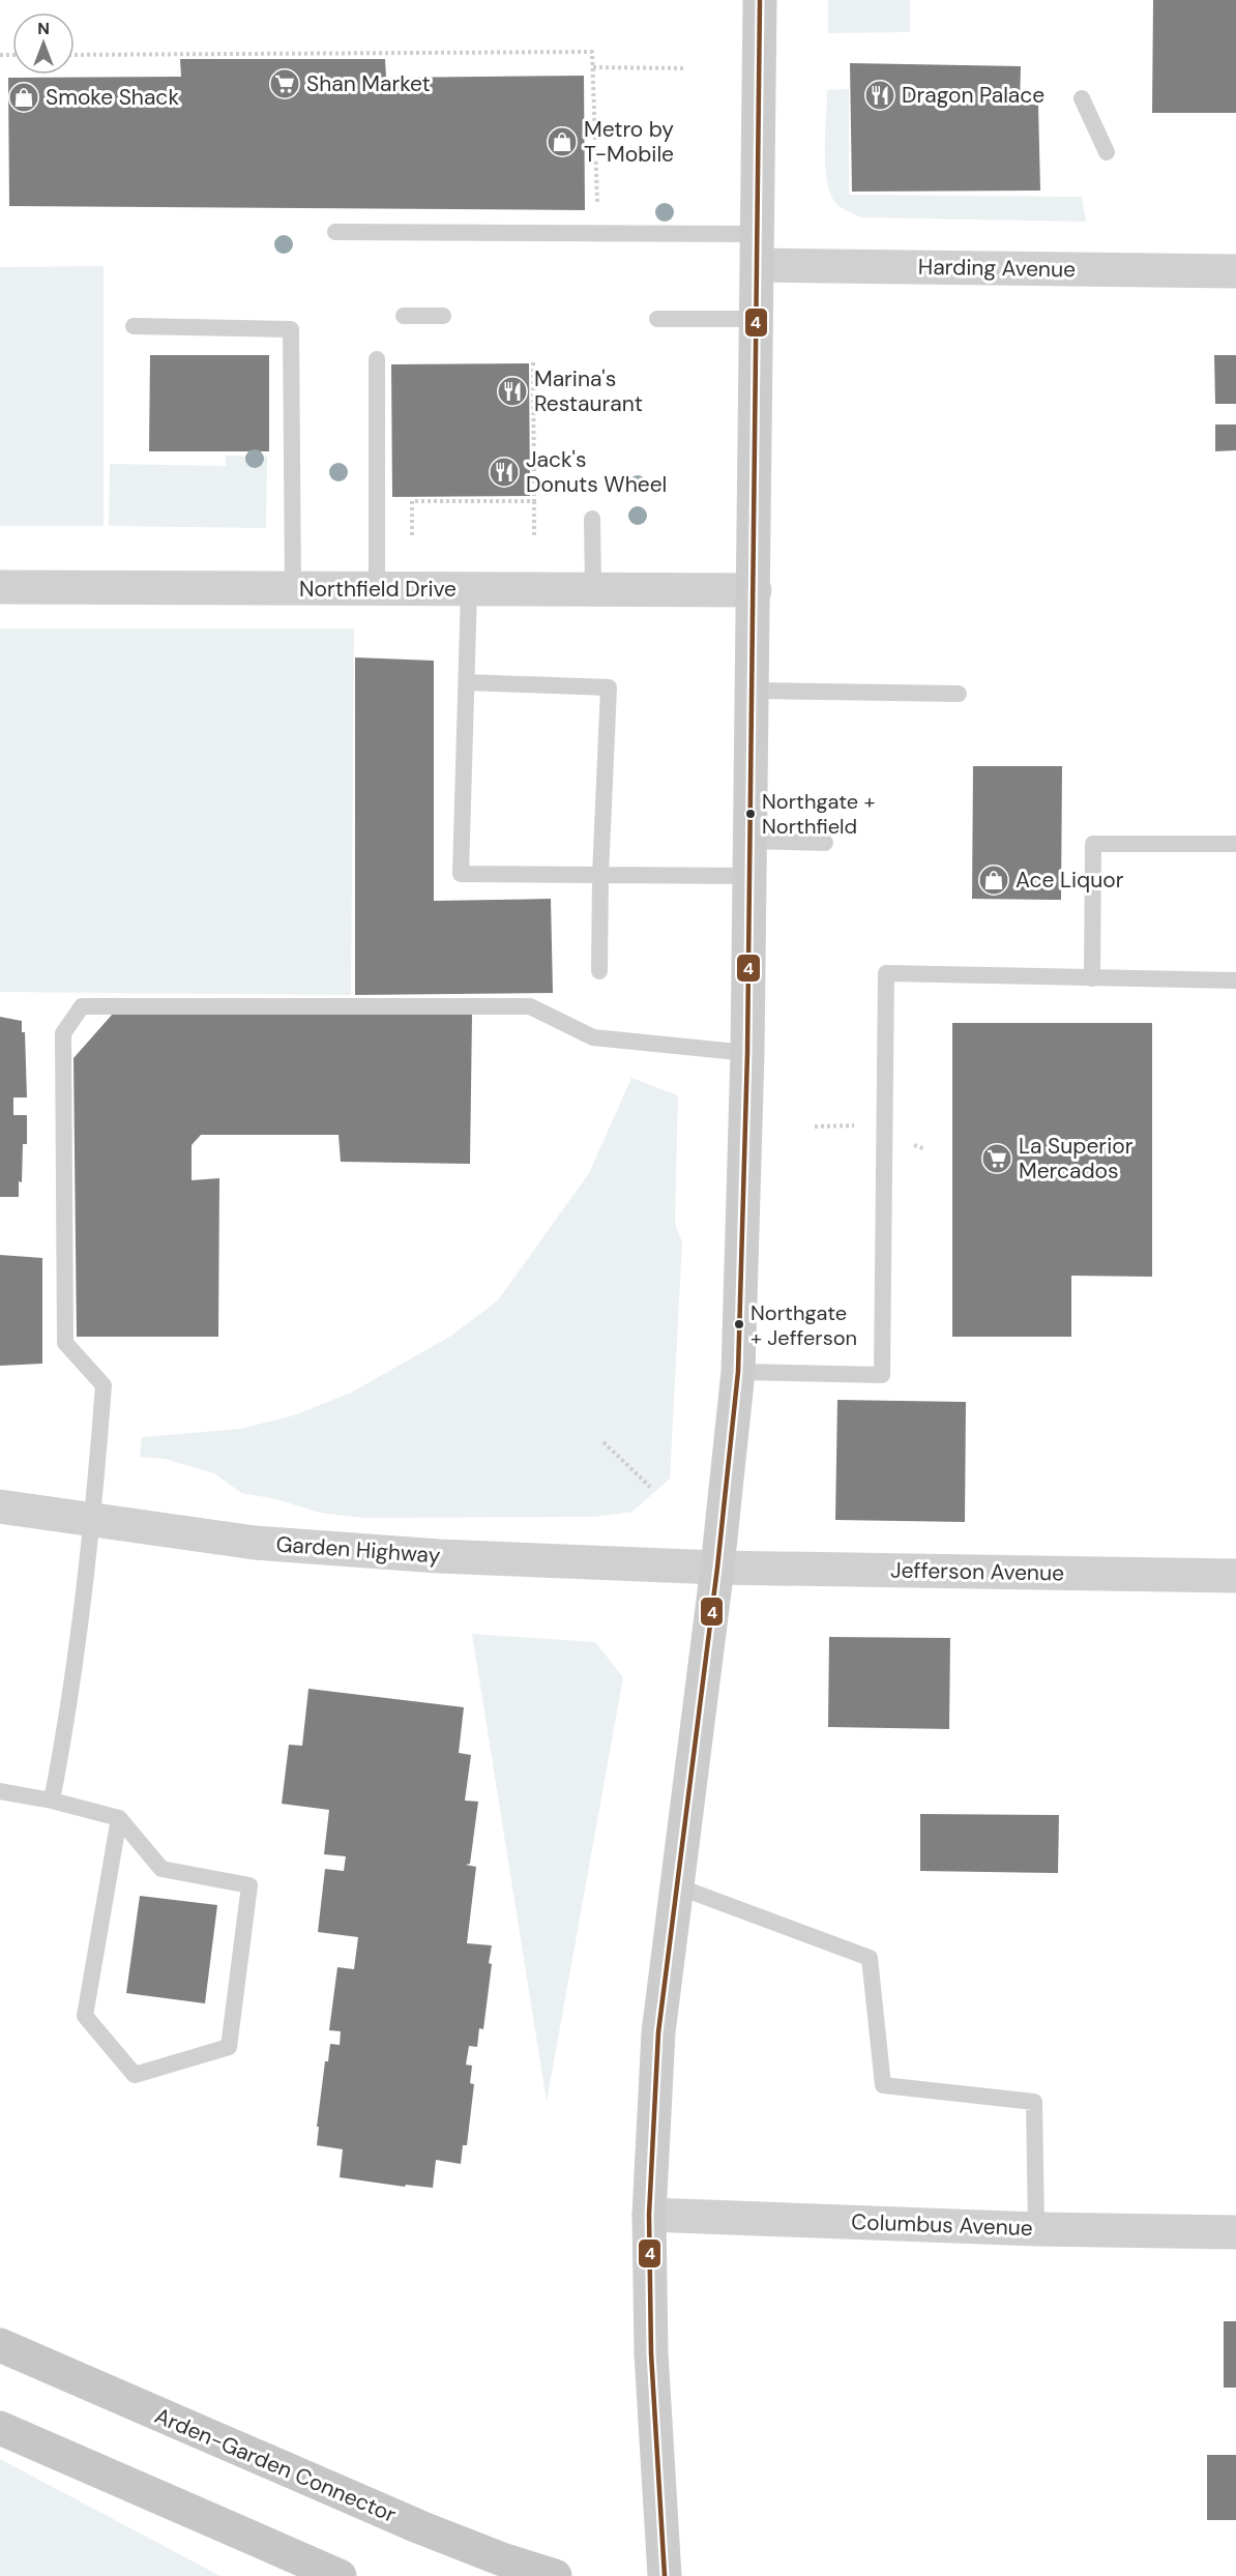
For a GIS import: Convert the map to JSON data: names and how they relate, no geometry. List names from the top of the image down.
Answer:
{
  "streets": {
    "main road": ["Arden-Garden Connector"],
    "street": [
      "Harding Avenue",
      "Northfield Drive",
      "Garden Highway",
      "Jefferson Avenue",
      "Columbus Avenue"
    ]
  },
  "crossings": [
    ["Garden Highway", "Jefferson Avenue"]
  ],
  "places": {
    "supermarket": ["Shan Market", "La Superior Mercados"],
    "restaurant": ["Dragon Palace", "Marina's Restaurant", "Jack's Donuts Wheel"],
    "shop": ["Smoke Shack", "Metro by T-Mobile", "Ace Liquor"],
    "other": ["Northgate + Northfield", "Northgate + Jefferson"]
  },
  "lines": ["transit line 4"],
  "north": "top"
}
